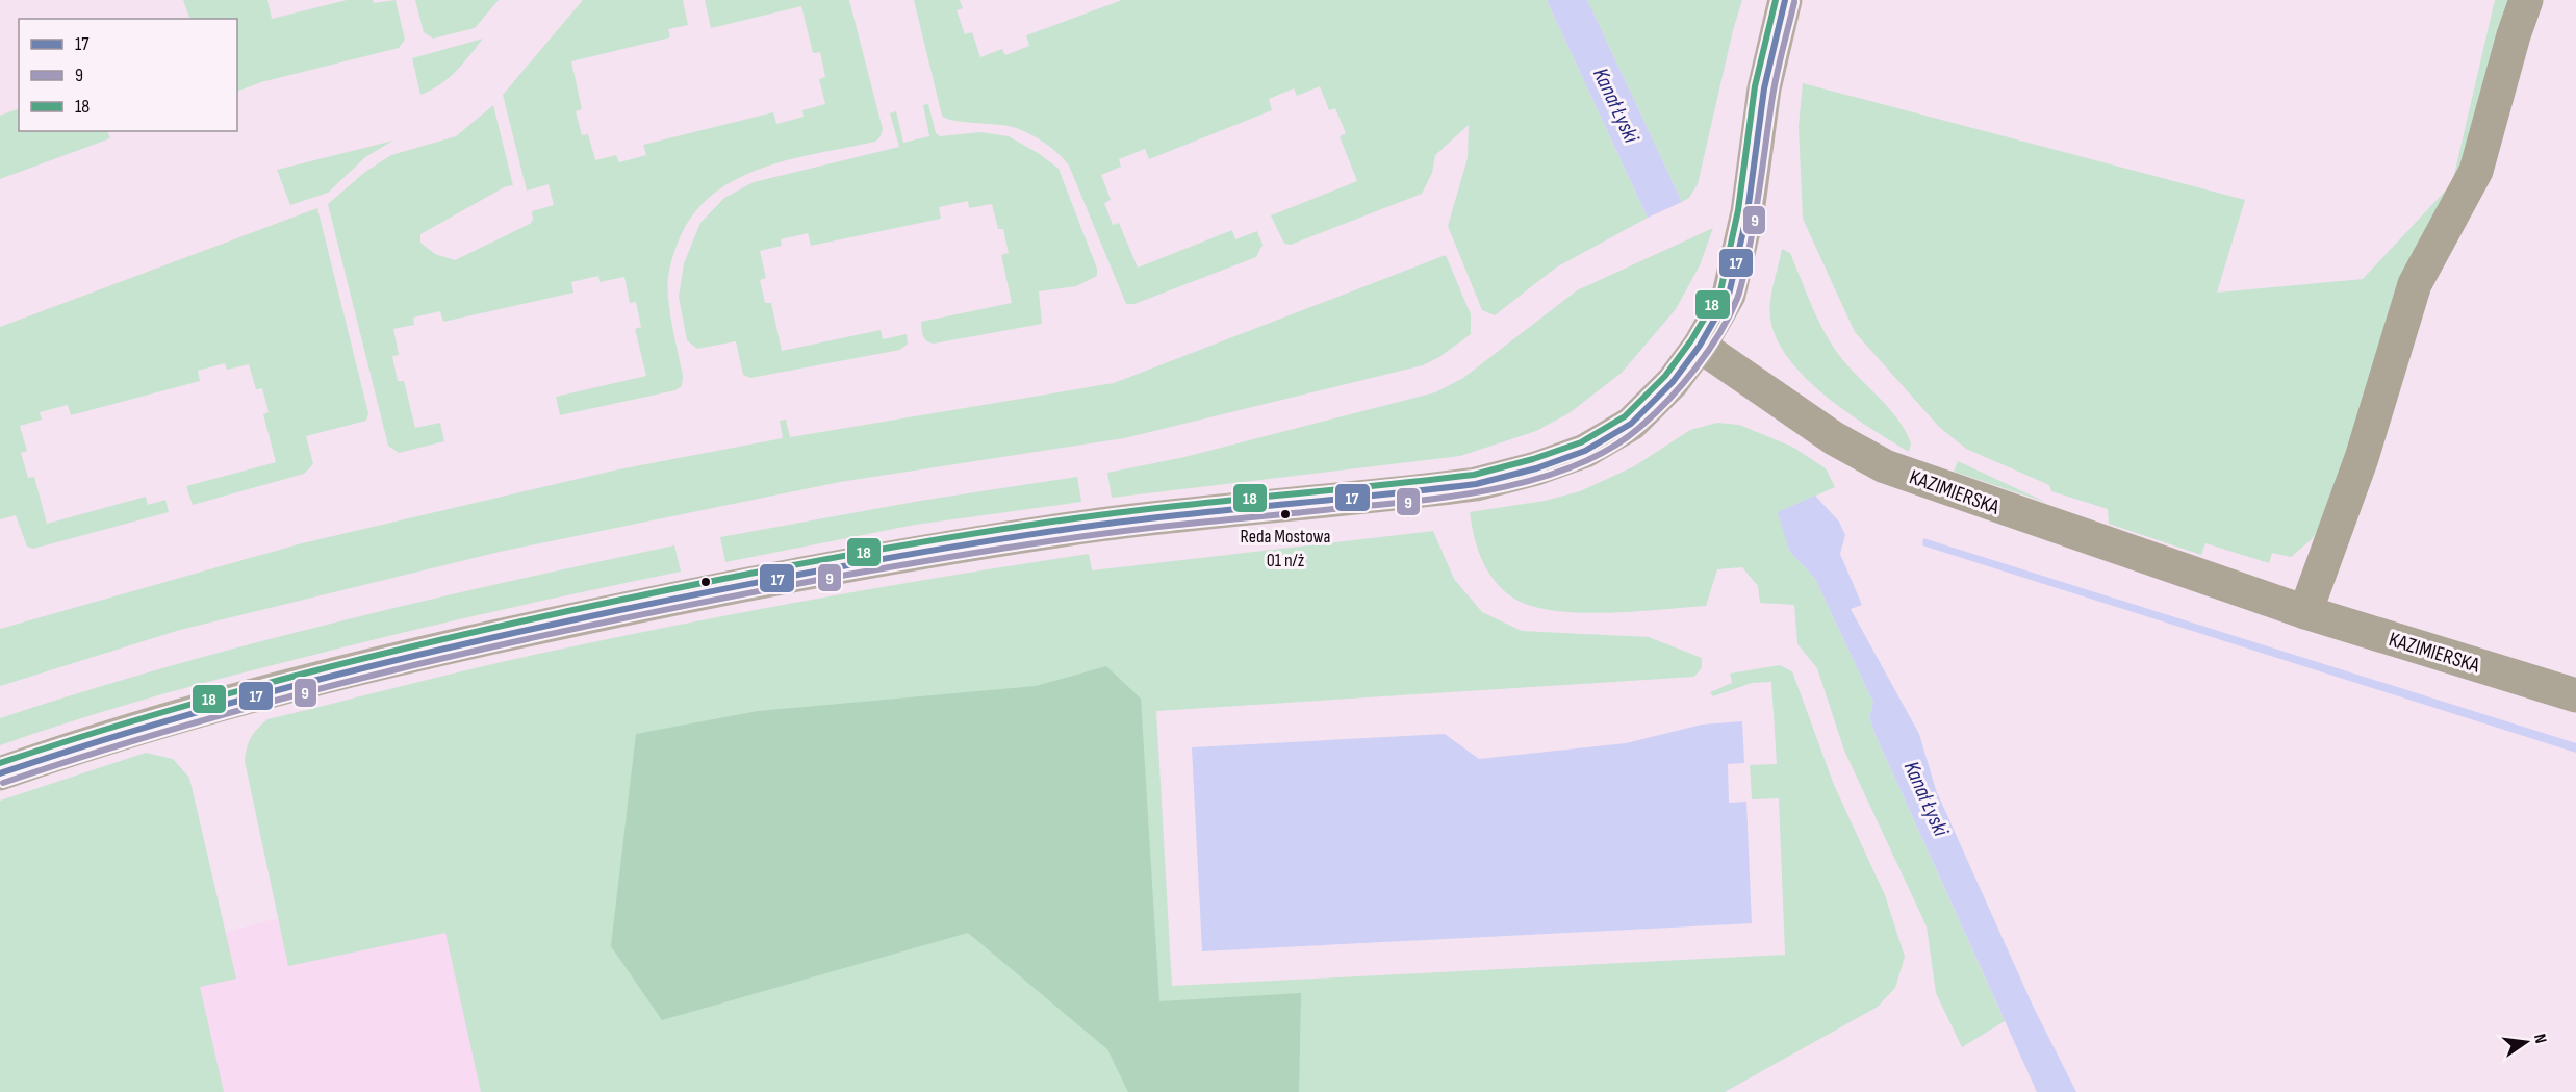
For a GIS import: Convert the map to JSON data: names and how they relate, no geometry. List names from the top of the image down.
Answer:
{
  "streets": {
    "street": ["KAZIMIERSKA"]
  },
  "water": ["Kanał Łyski"],
  "places": ["Reda Mostowa 01 n/ż"],
  "lines": ["transit line 17", "transit line 18", "transit line 9"],
  "legend": ["17", "9", "18"],
  "north": "right"
}
